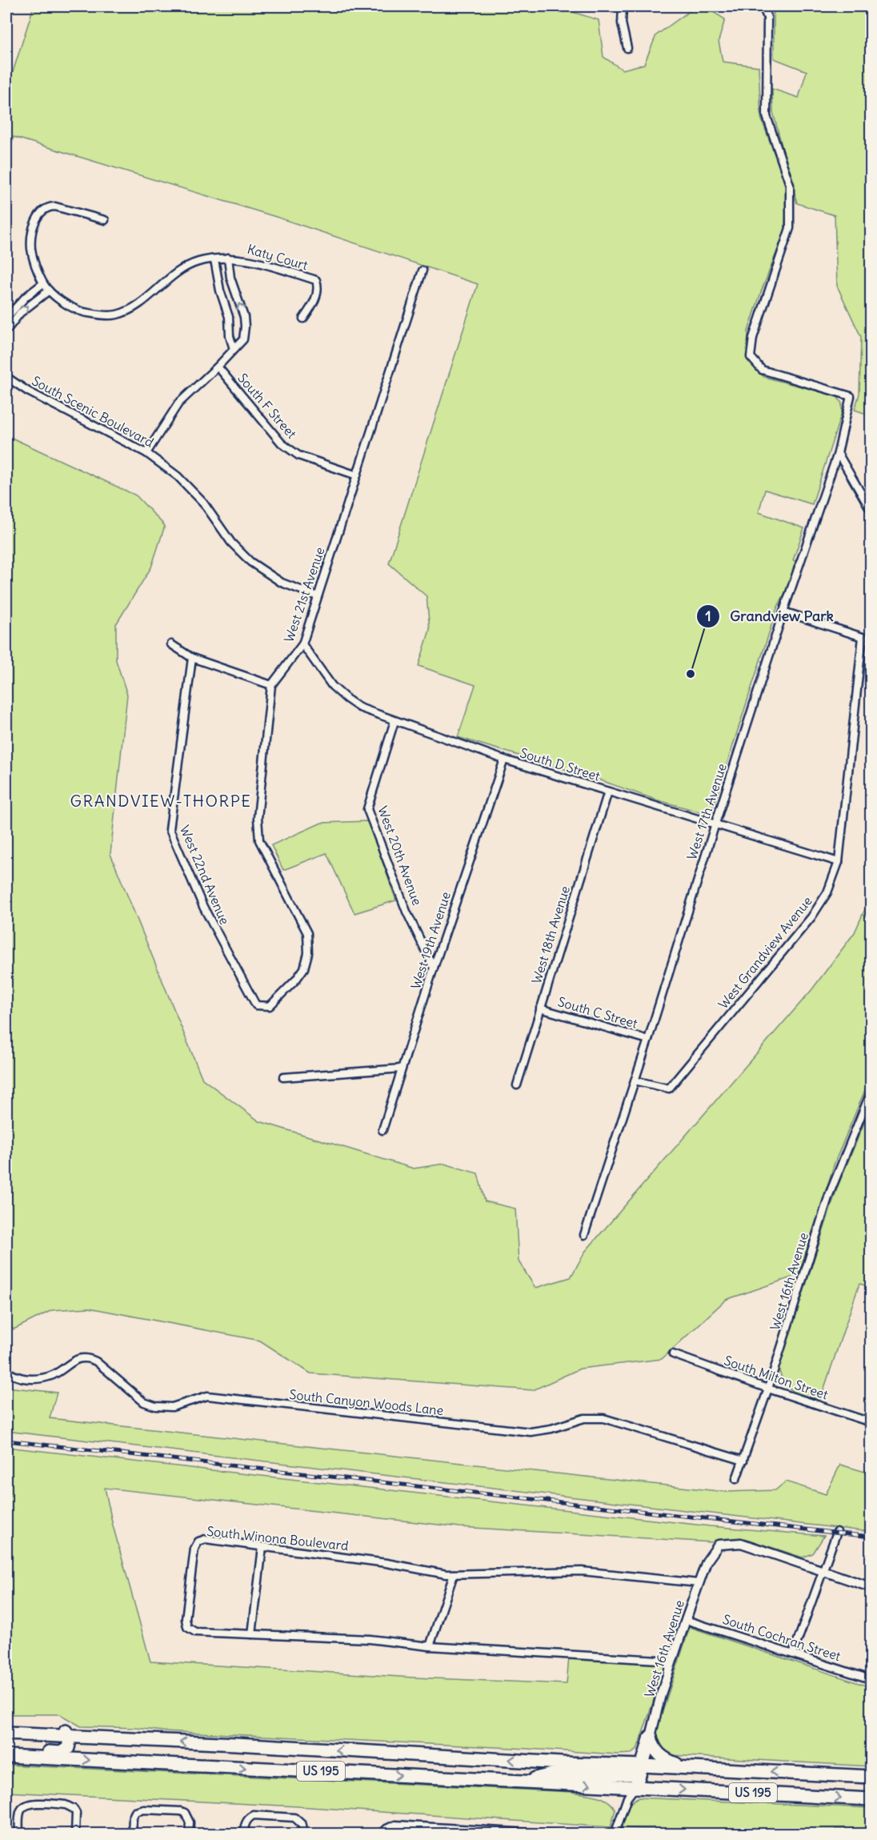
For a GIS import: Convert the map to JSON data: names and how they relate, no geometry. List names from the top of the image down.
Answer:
{
  "streets": {
    "highway": ["US 195"],
    "street": [
      "Katy Court",
      "South F Street",
      "South Scenic Boulevard",
      "West 21st Avenue",
      "South D Street",
      "West 17th Avenue",
      "West 20th Avenue",
      "West 22nd Avenue",
      "West 18th Avenue",
      "West 19th Avenue",
      "West Grandview Avenue",
      "South C Street",
      "West 16th Avenue",
      "South Milton Street",
      "South Canyon Woods Lane",
      "South Winona Boulevard",
      "South Cochran Street"
    ]
  },
  "crossings": [
    ["South F Street", "West 21st Avenue"],
    ["South Scenic Boulevard", "West 21st Avenue"],
    ["West 21st Avenue", "South D Street"],
    ["West 21st Avenue", "West 22nd Avenue"],
    ["South D Street", "West 17th Avenue"],
    ["South D Street", "West 20th Avenue"],
    ["South D Street", "West 18th Avenue"],
    ["South D Street", "West 19th Avenue"],
    ["South D Street", "West Grandview Avenue"],
    ["West 17th Avenue", "West Grandview Avenue"],
    ["West 17th Avenue", "South C Street"],
    ["West 20th Avenue", "West 19th Avenue"],
    ["West 18th Avenue", "South C Street"],
    ["West 16th Avenue", "South Milton Street"],
    ["West 16th Avenue", "South Canyon Woods Lane"],
    ["West 16th Avenue", "South Winona Boulevard"],
    ["West 16th Avenue", "South Cochran Street"]
  ],
  "districts": ["GRANDVIEW-THORPE"],
  "places": ["Grandview Park"]
}
